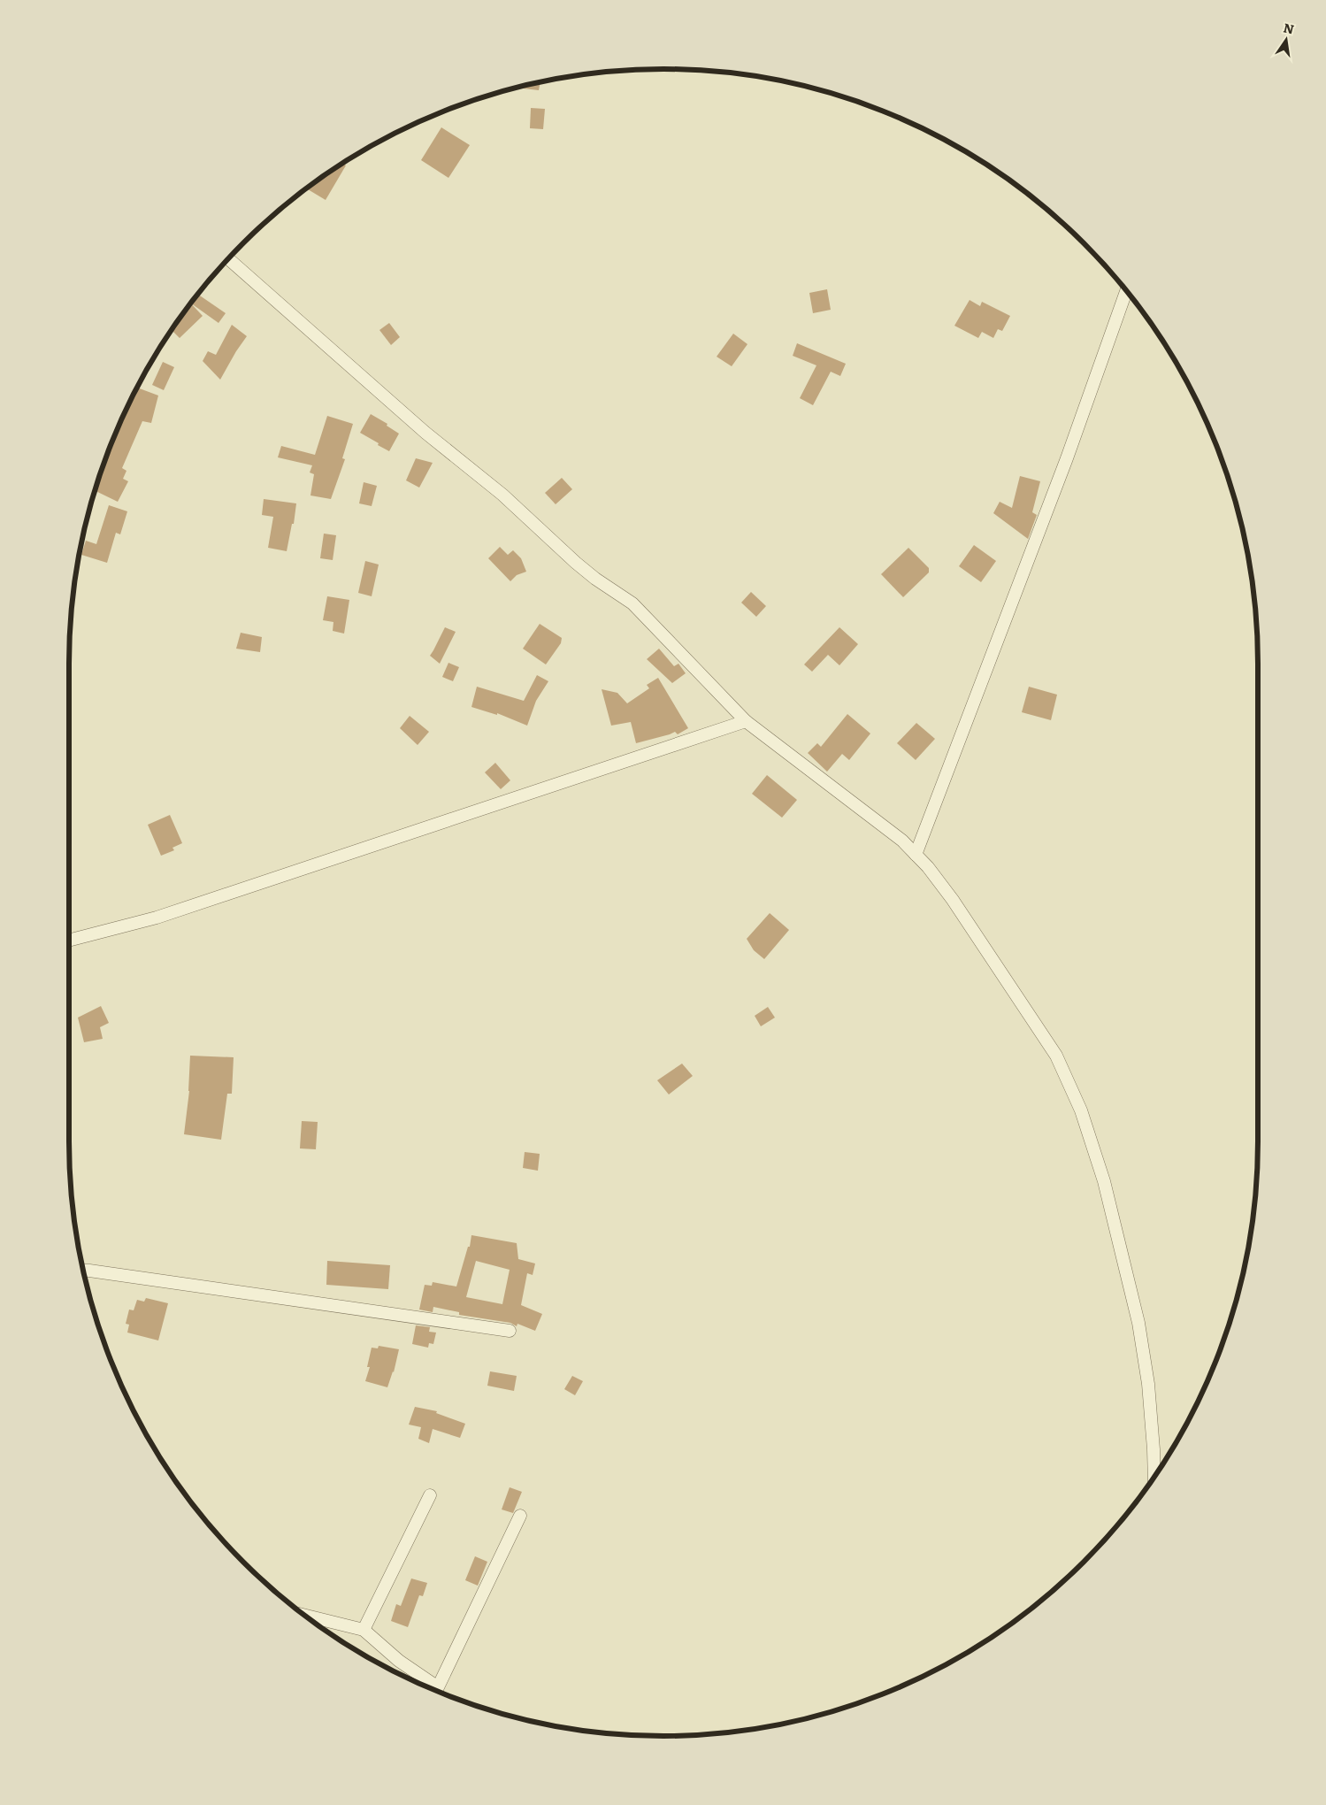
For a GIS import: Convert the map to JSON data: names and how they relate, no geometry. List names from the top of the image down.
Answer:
{
  "north": "top"
}
